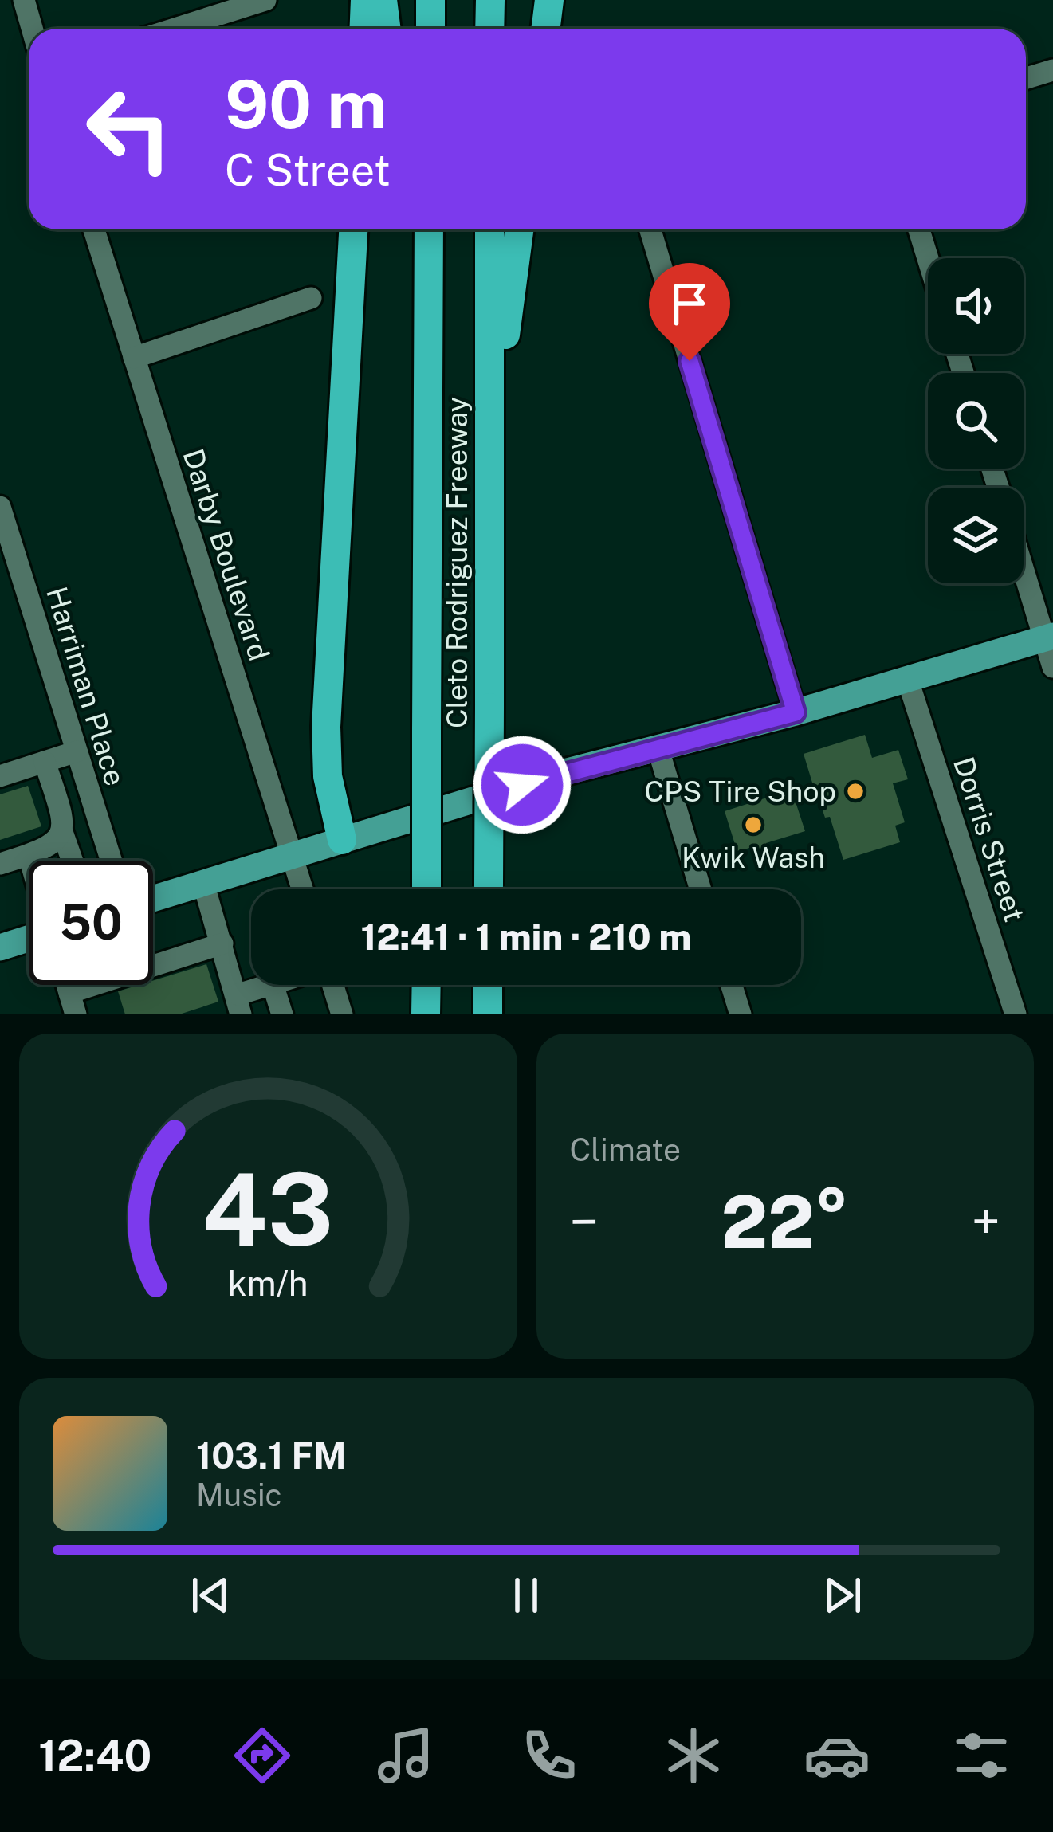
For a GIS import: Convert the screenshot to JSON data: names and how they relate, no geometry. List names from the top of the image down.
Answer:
{
  "streets": {
    "highway": ["Cleto Rodriguez Freeway"],
    "street": ["Darby Boulevard", "Harriman Place", "Dorris Street"]
  },
  "places": ["CPS Tire Shop", "Kwik Wash"],
  "page": {
    "turn": ["90 m", "C Street"],
    "limit": "50",
    "trip": "12:41 · 1 min · 210 m",
    "tile": "Climate",
    "heat": ["−", "22°", "+"],
    "song": ["103.1 FM", "Music"],
    "tabs": "12:40",
    "gauge": ["43", "km/h"]
  }
}
